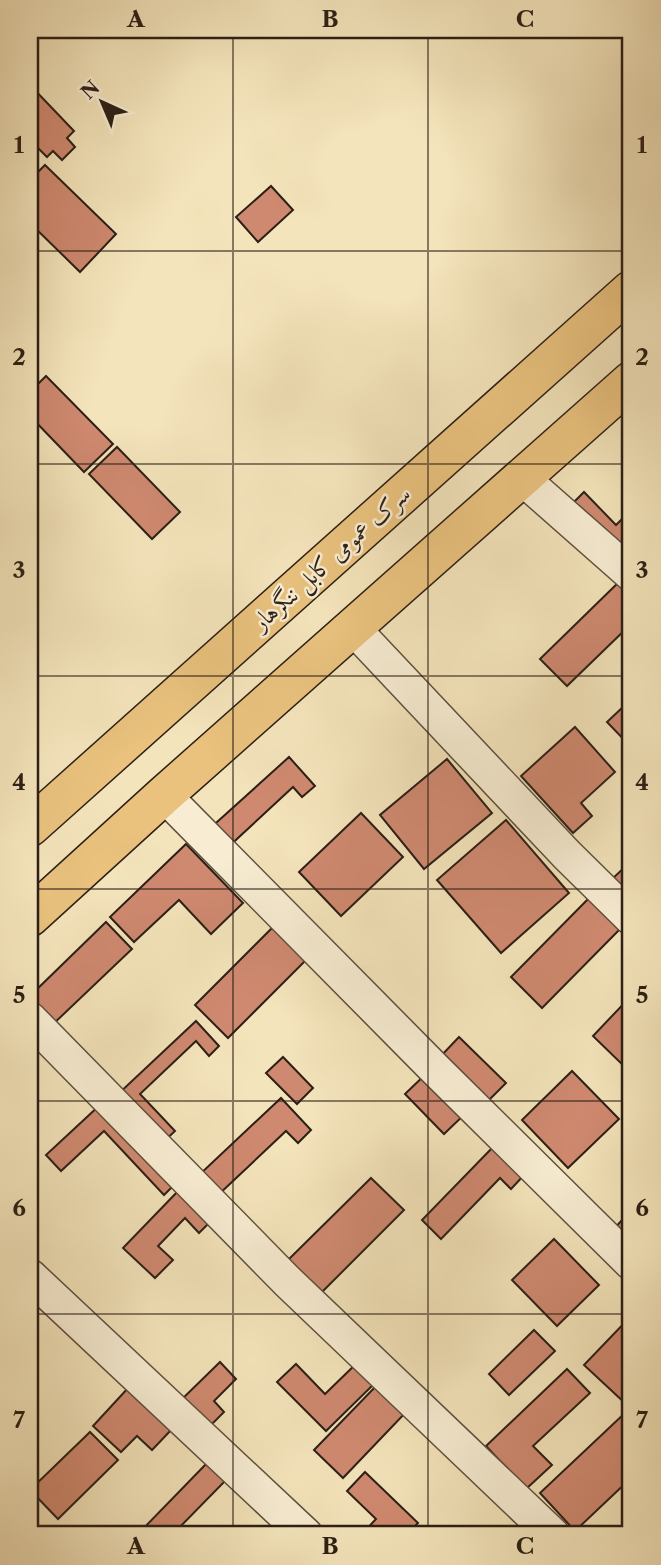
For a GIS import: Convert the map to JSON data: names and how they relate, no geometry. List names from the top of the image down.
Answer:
{
  "streets": {
    "highway": ["سرک عمومی کابل ننگرهار"]
  },
  "north": "top left",
  "grid": {
    "columns": ["A", "B", "C"],
    "rows": [
      "1",
      "2",
      "3",
      "4",
      "5",
      "6",
      "7"
    ]
  }
}
